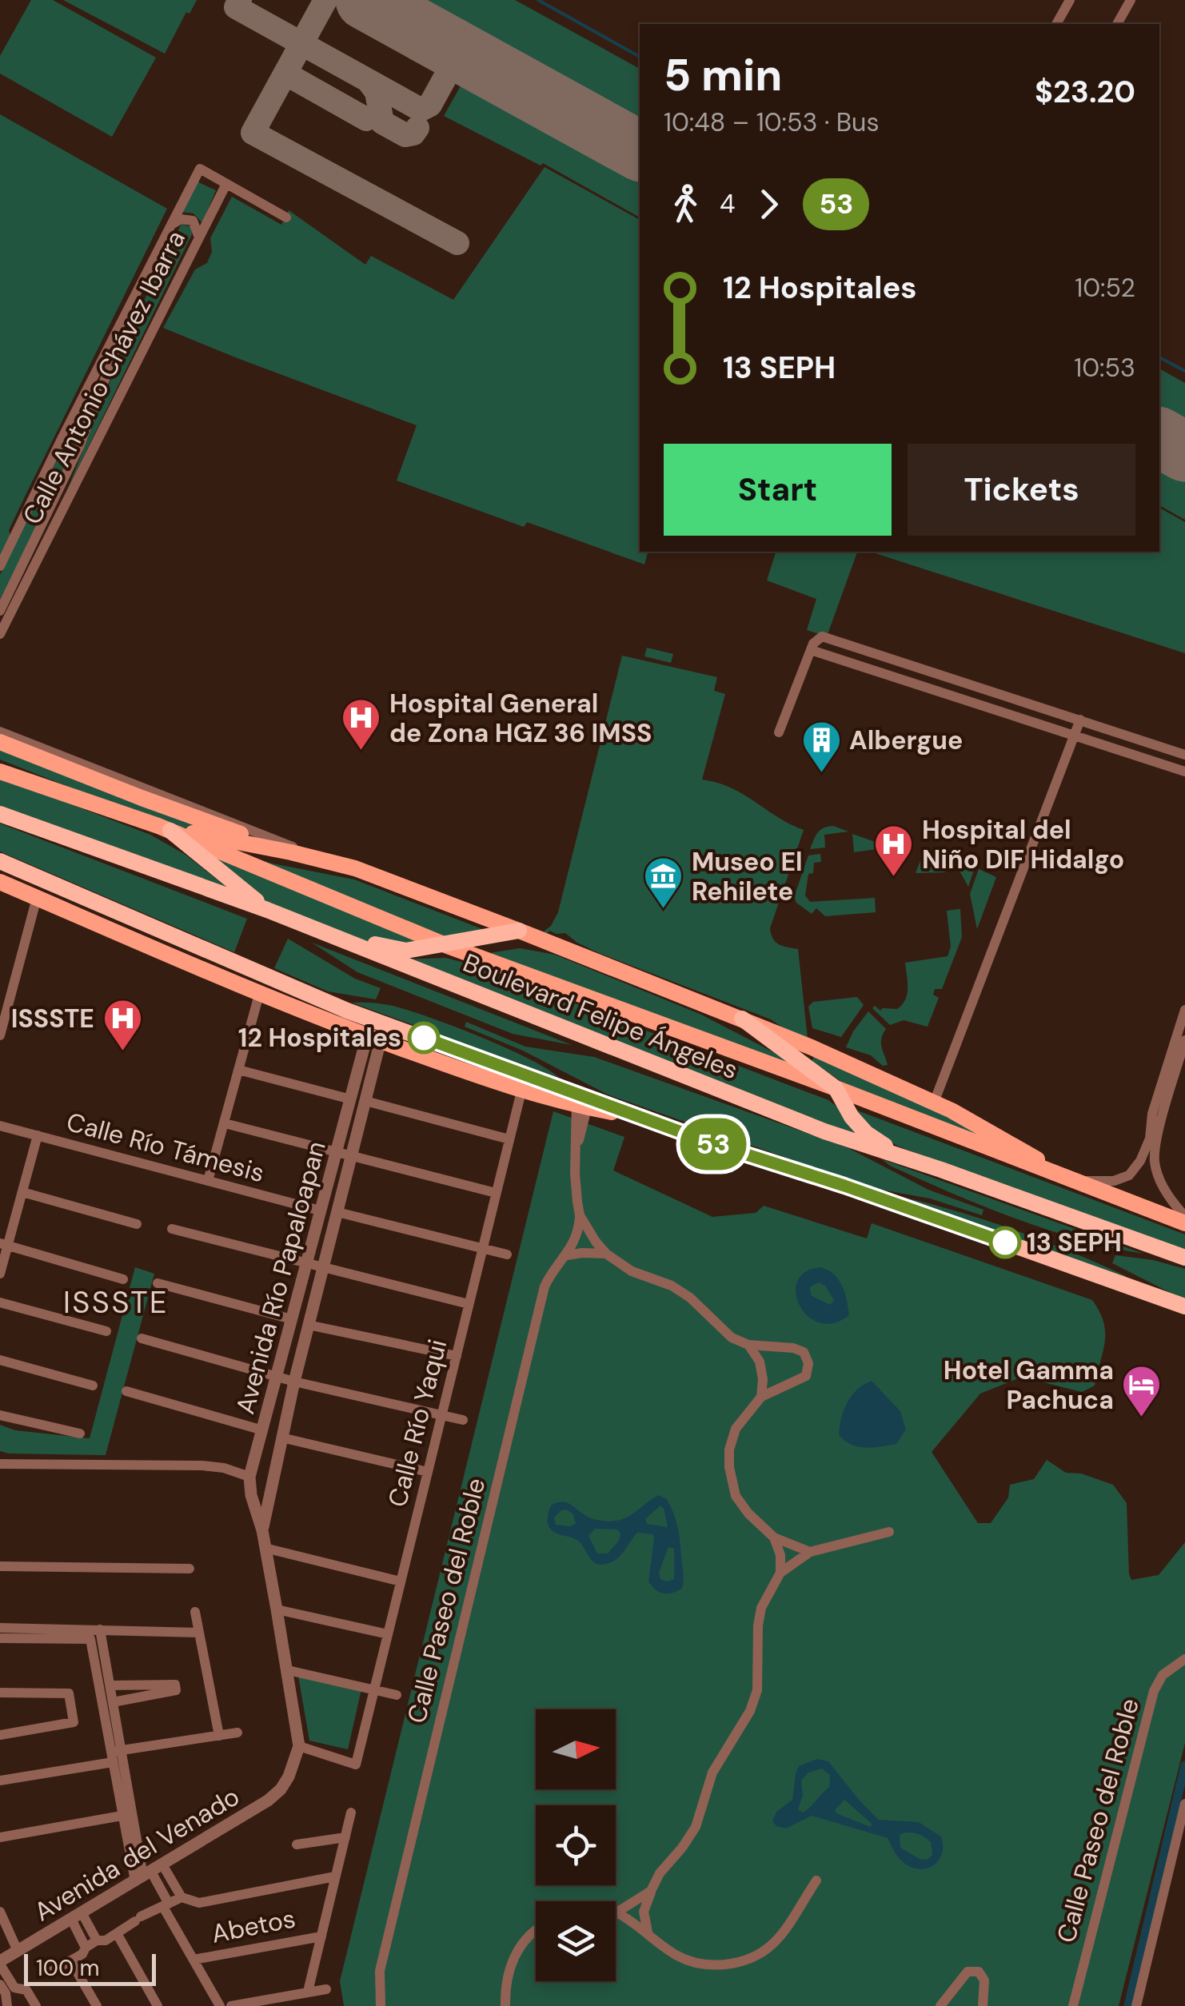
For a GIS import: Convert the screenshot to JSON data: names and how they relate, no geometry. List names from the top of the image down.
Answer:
{
  "streets": {
    "highway": ["Boulevard Felipe Ángeles"],
    "street": [
      "Calle Antonio Chávez Ibarra",
      "Calle Río Támesis",
      "Avenida Río Papaloapan",
      "Calle Río Yaqui",
      "Calle Paseo del Roble",
      "Avenida del Venado",
      "Abetos"
    ]
  },
  "crossings": [
    ["Calle Río Támesis", "Avenida Río Papaloapan"],
    ["Avenida Río Papaloapan", "Calle Río Yaqui"],
    ["Avenida Río Papaloapan", "Avenida del Venado"]
  ],
  "districts": ["ISSSTE"],
  "places": {
    "hospital": ["Hospital General de Zona HGZ 36 IMSS", "Hospital del Niño DIF Hidalgo", "ISSSTE"],
    "building": ["Albergue"],
    "museum": ["Museo El Rehilete"],
    "other": ["12 Hospitales", "13 SEPH"],
    "hotel": ["Hotel Gamma Pachuca"]
  },
  "lines": ["bus line 53"],
  "scale_bar": "100 m",
  "north": "right",
  "page": {
    "on_map": "53",
    "heading": ["5 min", "10:48 – 10:53 · Bus", "$23.20"],
    "legs": ["4", "53"],
    "list": [
      {
        "name": "12 Hospitales",
        "value": "10:52"
      },
      {
        "name": "13 SEPH",
        "value": "10:53"
      }
    ],
    "buttons": ["Start", "Tickets"],
    "scale": "100 m"
  }
}
